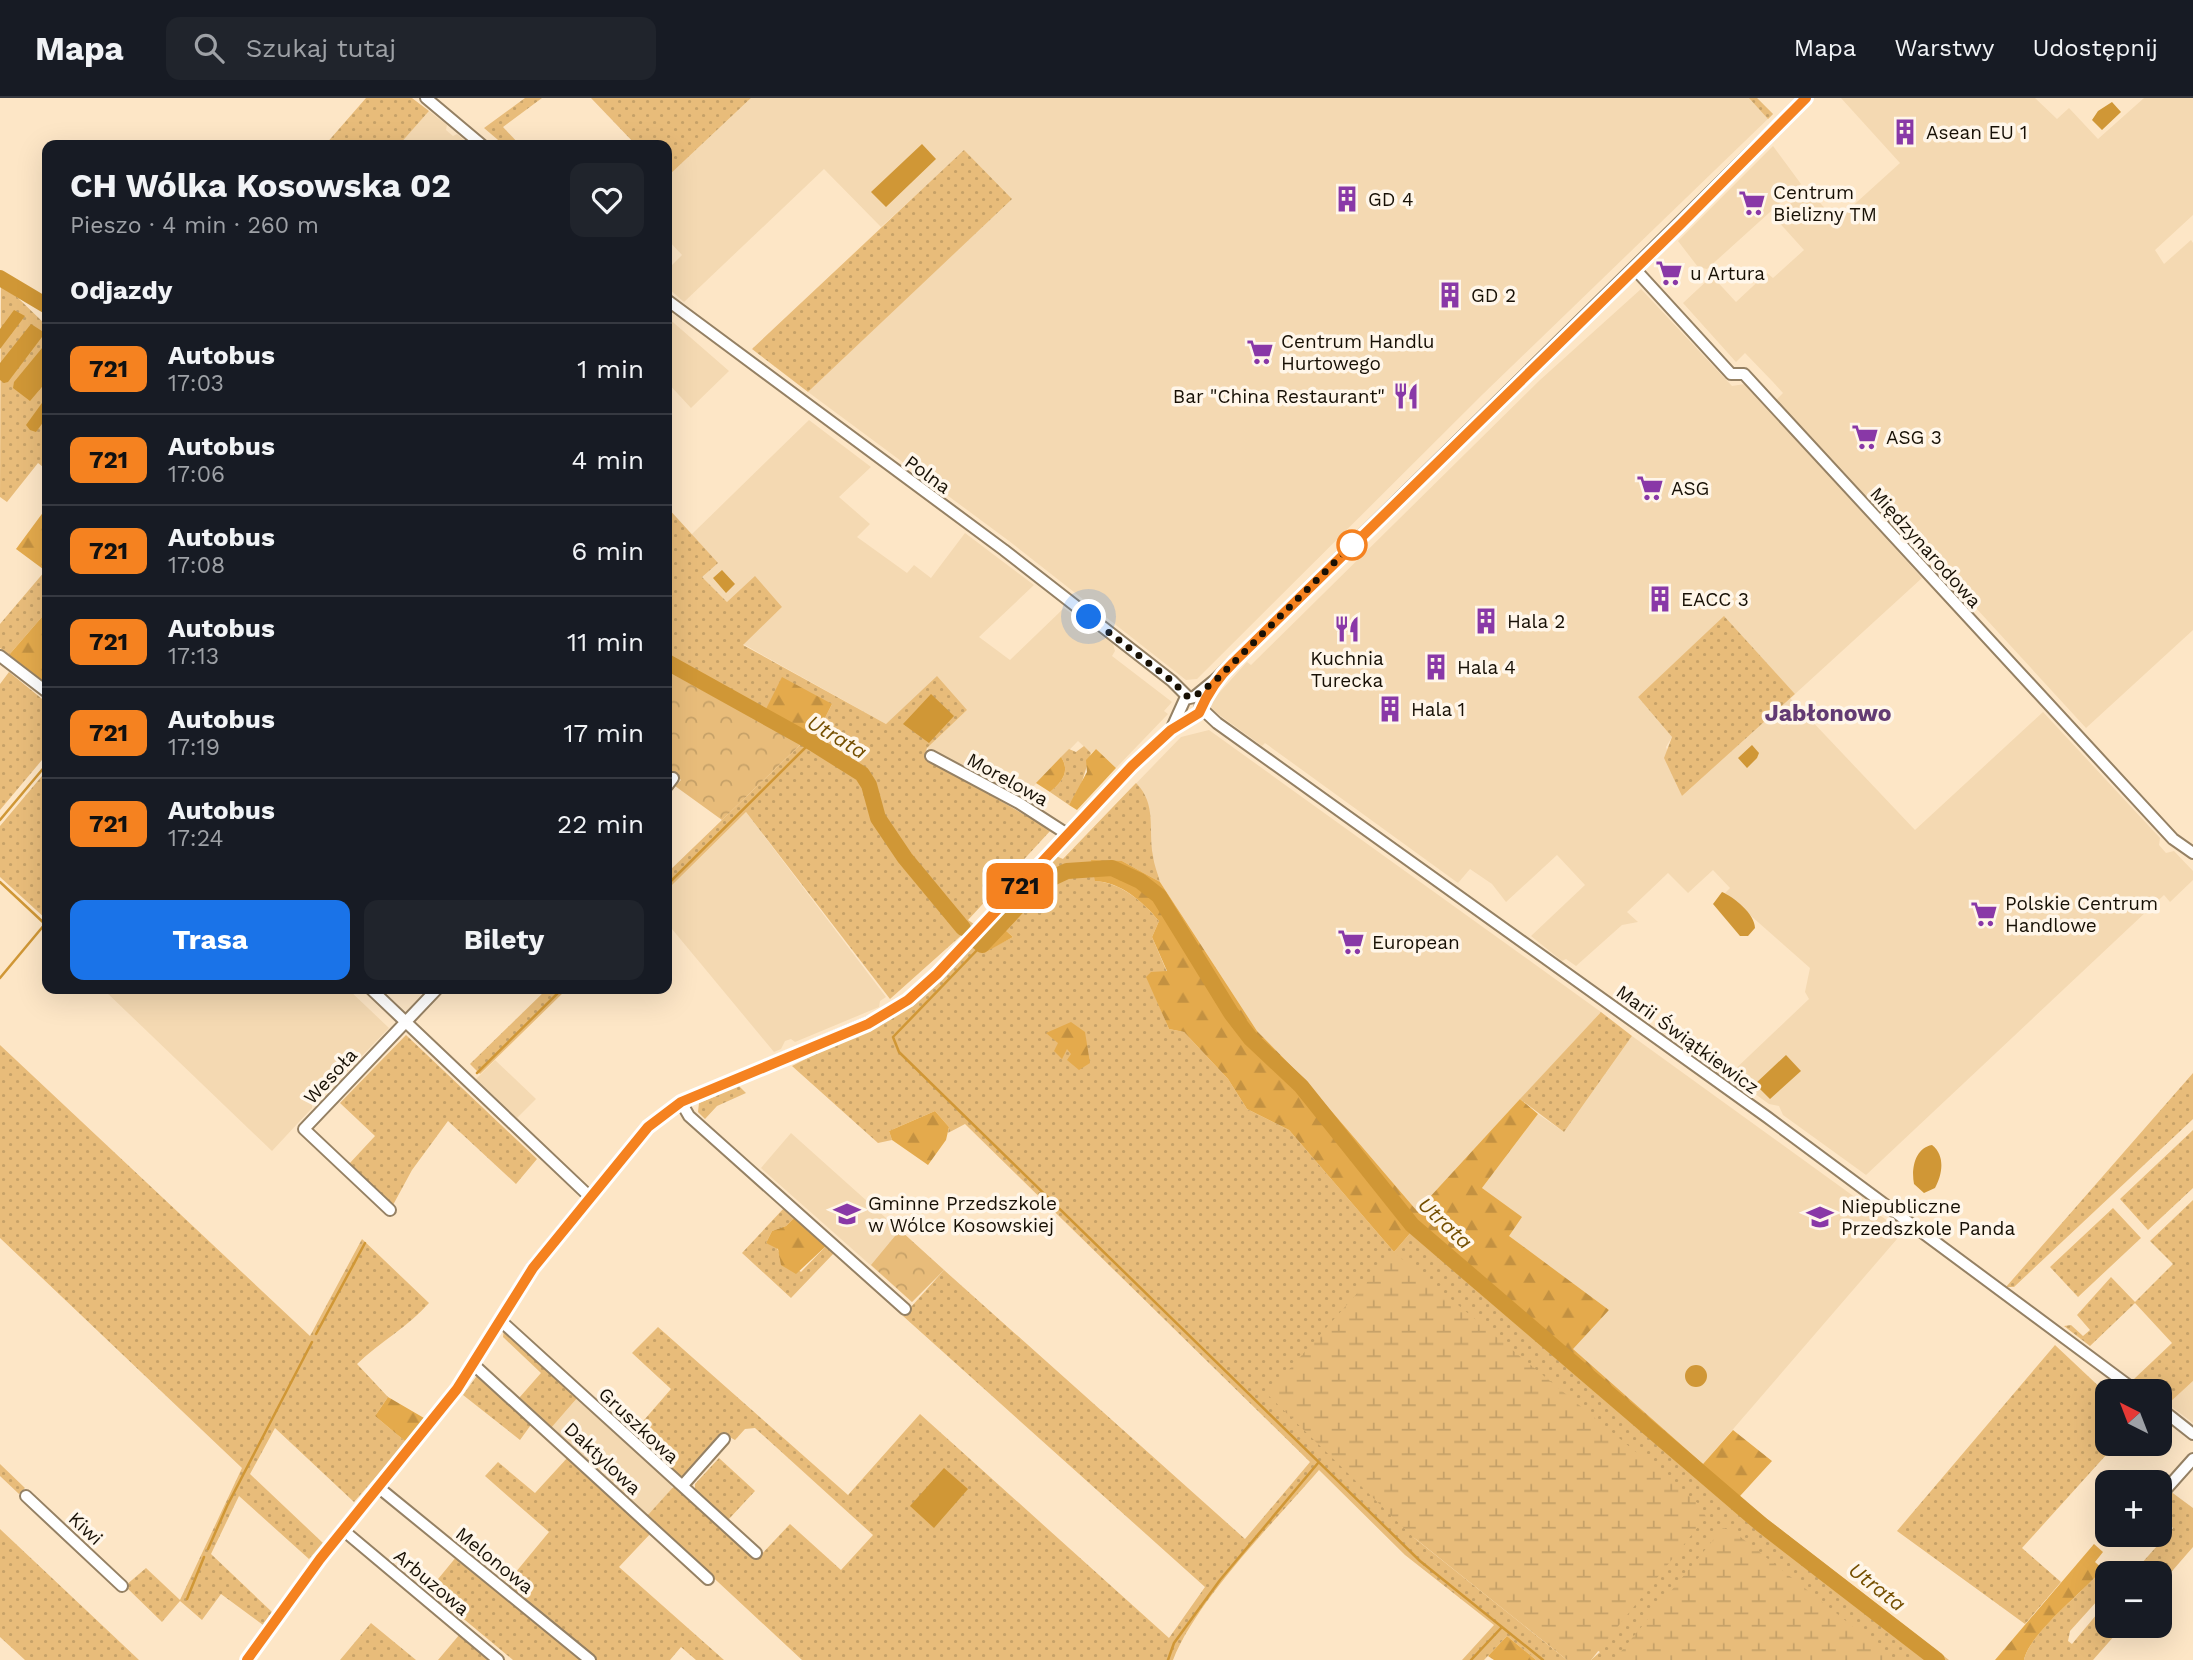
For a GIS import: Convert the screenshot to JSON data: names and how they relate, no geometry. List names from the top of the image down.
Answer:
{
  "streets": {
    "street": [
      "Polna",
      "Międzynarodowa",
      "Morelowa",
      "Marii Świątkiewicz",
      "Wesoła",
      "Gruszkowa",
      "Daktylowa",
      "Kiwi",
      "Melonowa",
      "Arbuzowa"
    ]
  },
  "crossings": [
    ["Polna", "Marii Świątkiewicz"]
  ],
  "districts": ["Jabłonowo"],
  "water": ["Utrata"],
  "places": {
    "building": [
      "Asean EU 1",
      "GD 4",
      "GD 2",
      "EACC 3",
      "Hala 2",
      "Hala 4",
      "Hala 1"
    ],
    "supermarket": [
      "Centrum Bielizny TM",
      "u Artura",
      "Centrum Handlu Hurtowego",
      "ASG 3",
      "ASG",
      "Polskie Centrum Handlowe",
      "European"
    ],
    "restaurant": ["Bar \"China Restaurant\"", "Kuchnia Turecka"],
    "school or university": ["Gminne Przedszkole w Wólce Kosowskiej", "Niepubliczne Przedszkole Panda"]
  },
  "lines": ["bus line 721"],
  "north": "top left",
  "page": {
    "header": "Mapa",
    "search": "Szukaj tutaj",
    "nav": ["Mapa", "Warstwy", "Udostępnij"],
    "on_map": "721",
    "heading": [
      ["CH Wólka Kosowska 02", "Pieszo · 4 min · 260 m"],
      "Odjazdy"
    ],
    "list": [
      {
        "mark": "721",
        "name": "Autobus",
        "note": "17:03",
        "value": "1 min"
      },
      {
        "mark": "721",
        "name": "Autobus",
        "note": "17:06",
        "value": "4 min"
      },
      {
        "mark": "721",
        "name": "Autobus",
        "note": "17:08",
        "value": "6 min"
      },
      {
        "mark": "721",
        "name": "Autobus",
        "note": "17:13",
        "value": "11 min"
      },
      {
        "mark": "721",
        "name": "Autobus",
        "note": "17:19",
        "value": "17 min"
      },
      {
        "mark": "721",
        "name": "Autobus",
        "note": "17:24",
        "value": "22 min"
      }
    ],
    "buttons": ["Trasa", "Bilety"],
    "map_buttons": ["+", "−"]
  }
}
